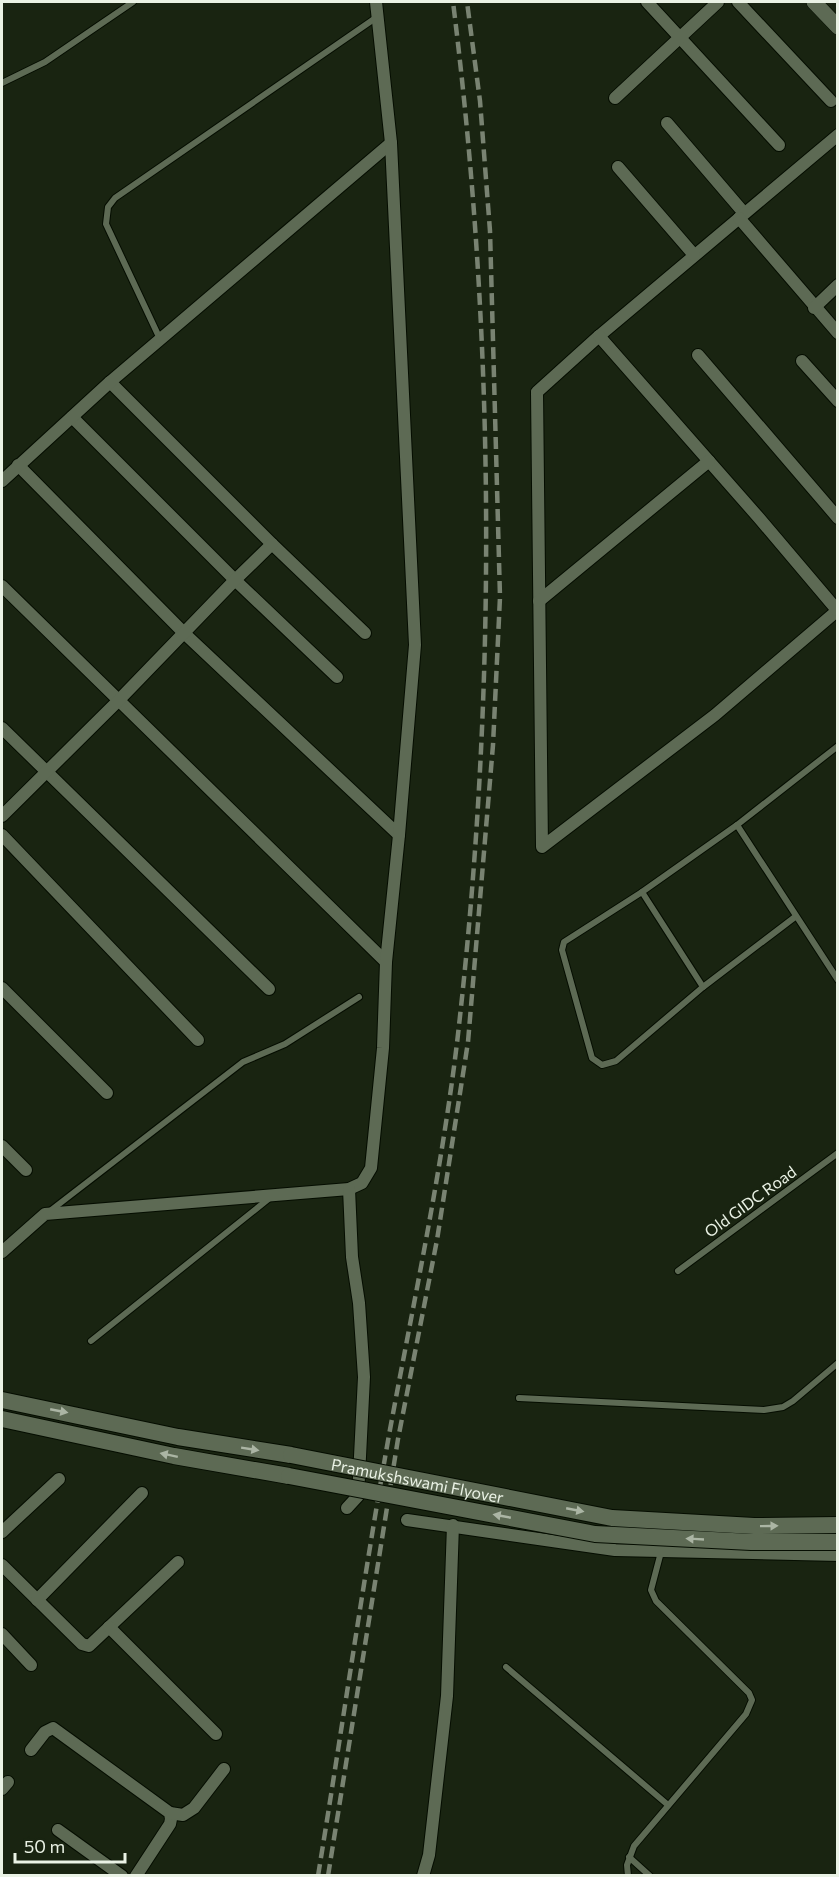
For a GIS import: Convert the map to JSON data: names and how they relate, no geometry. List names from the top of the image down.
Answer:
{
  "streets": {
    "main road": ["Pramukshswami Flyover"],
    "lane": ["Old GIDC Road"]
  },
  "scale_bar": "50 m"
}
